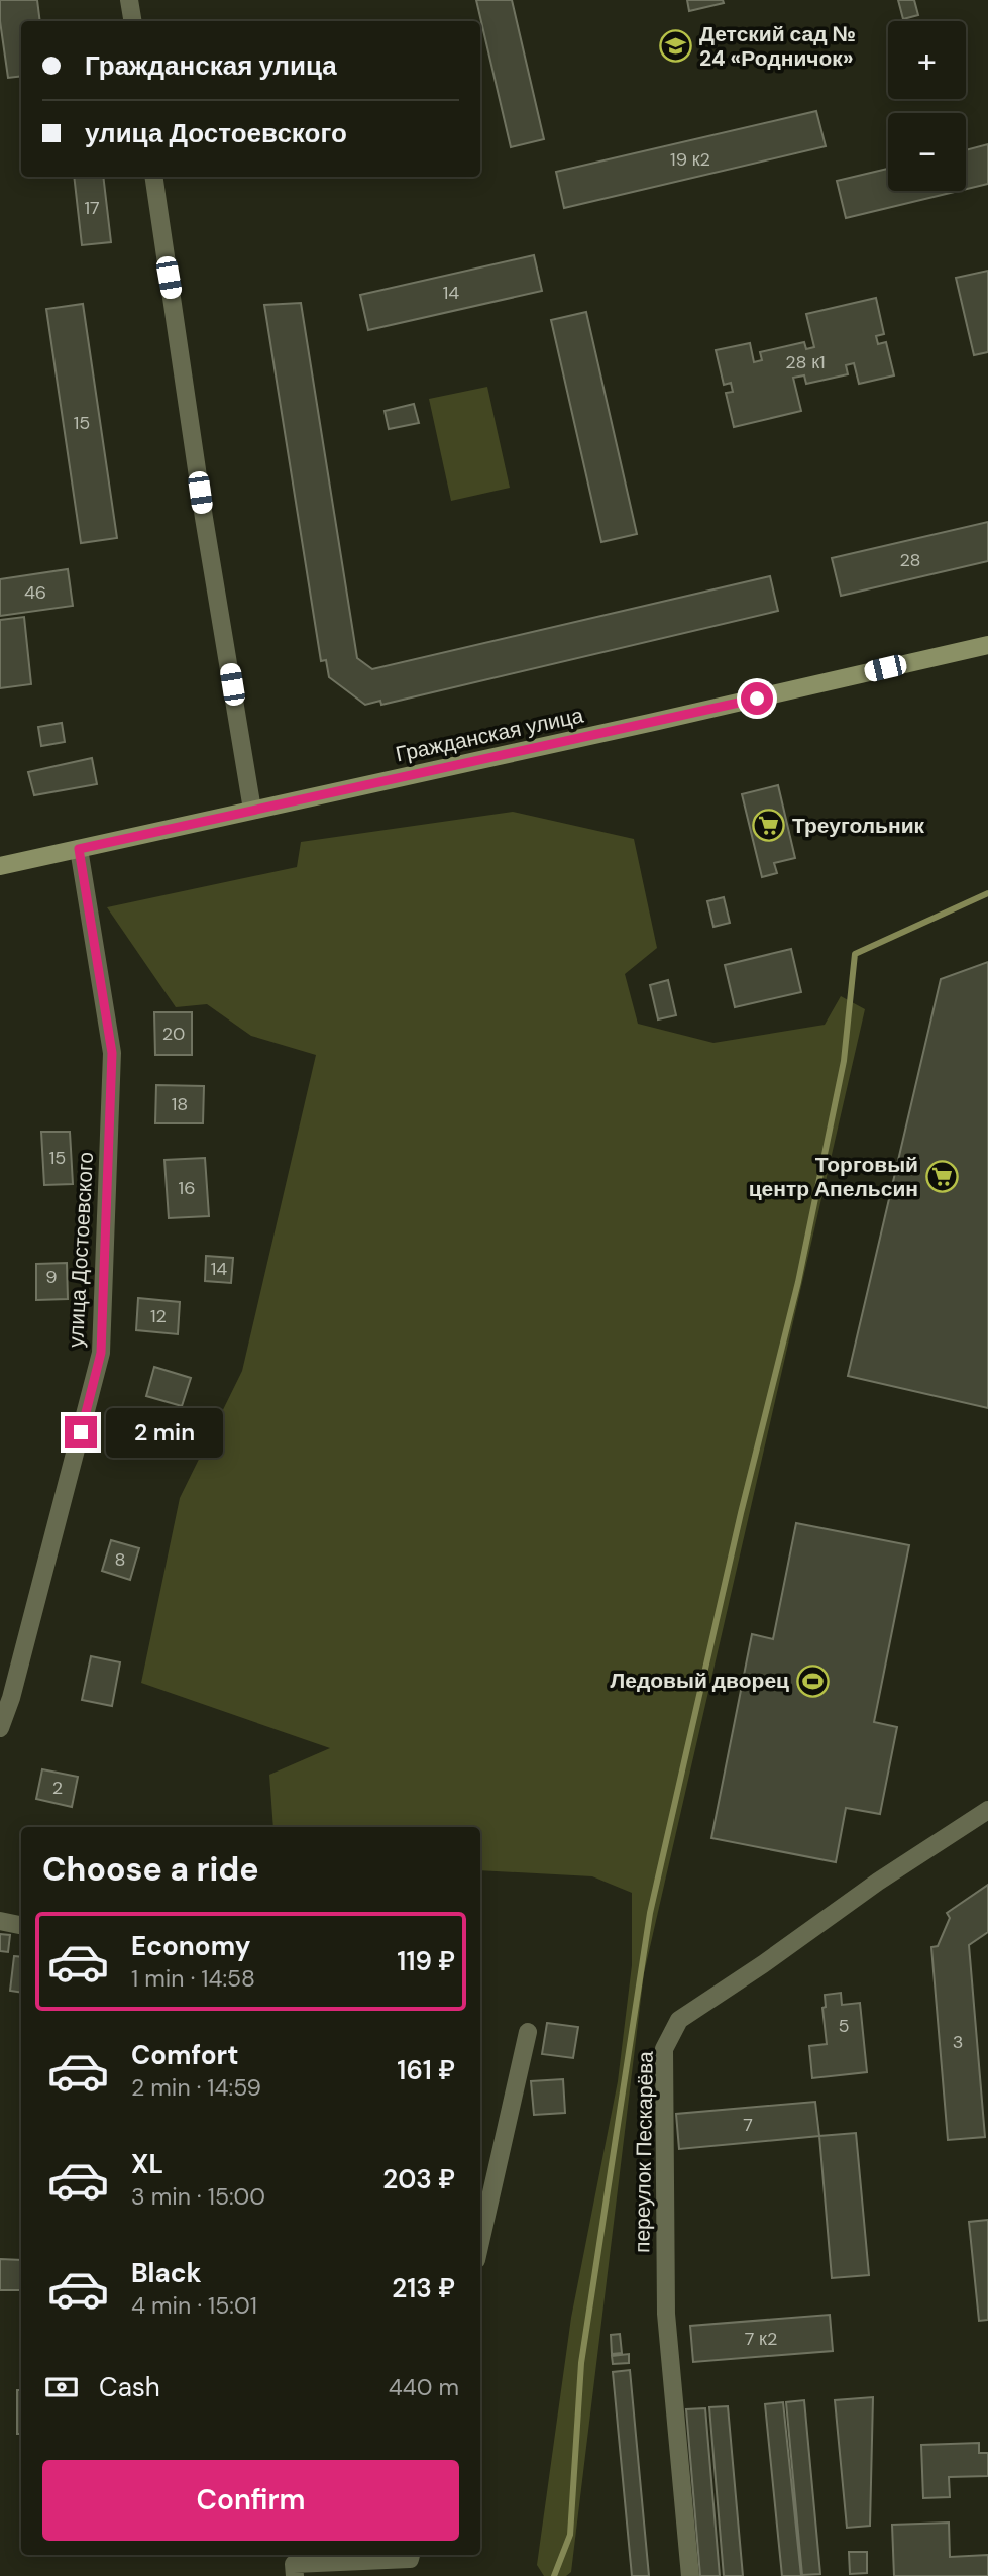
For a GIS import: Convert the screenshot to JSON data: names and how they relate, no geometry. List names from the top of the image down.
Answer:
{
  "streets": {
    "main road": ["Гражданская улица"],
    "street": ["улица Достоевского", "переулок Пескарёва"]
  },
  "crossings": [
    ["Гражданская улица", "улица Достоевского"]
  ],
  "places": {
    "school or university": ["Детский сад № 24 «Родничок»"],
    "supermarket": ["Треугольник", "Торговый центр Апельсин"],
    "sports": ["Ледовый дворец"]
  },
  "house_numbers": [
    "19 к2",
    "17",
    "14",
    "28 к1",
    "15",
    "28",
    "46",
    "20",
    "18",
    "15",
    "16",
    "14",
    "9",
    "12",
    "8",
    "2",
    "5",
    "3",
    "7",
    "7 к2"
  ],
  "page": {
    "map_buttons": ["+", "−"],
    "banner": ["Гражданская улица", "улица Достоевского"],
    "bubble": "2 min",
    "heading": "Choose a ride",
    "list": [
      {
        "name": "Economy",
        "note": "1 min · 14:58",
        "value": "119 ₽"
      },
      {
        "name": "Comfort",
        "note": "2 min · 14:59",
        "value": "161 ₽"
      },
      {
        "name": "XL",
        "note": "3 min · 15:00",
        "value": "203 ₽"
      },
      {
        "name": "Black",
        "note": "4 min · 15:01",
        "value": "213 ₽"
      }
    ],
    "pay": ["Cash", "440 m"],
    "buttons": "Confirm"
  }
}
